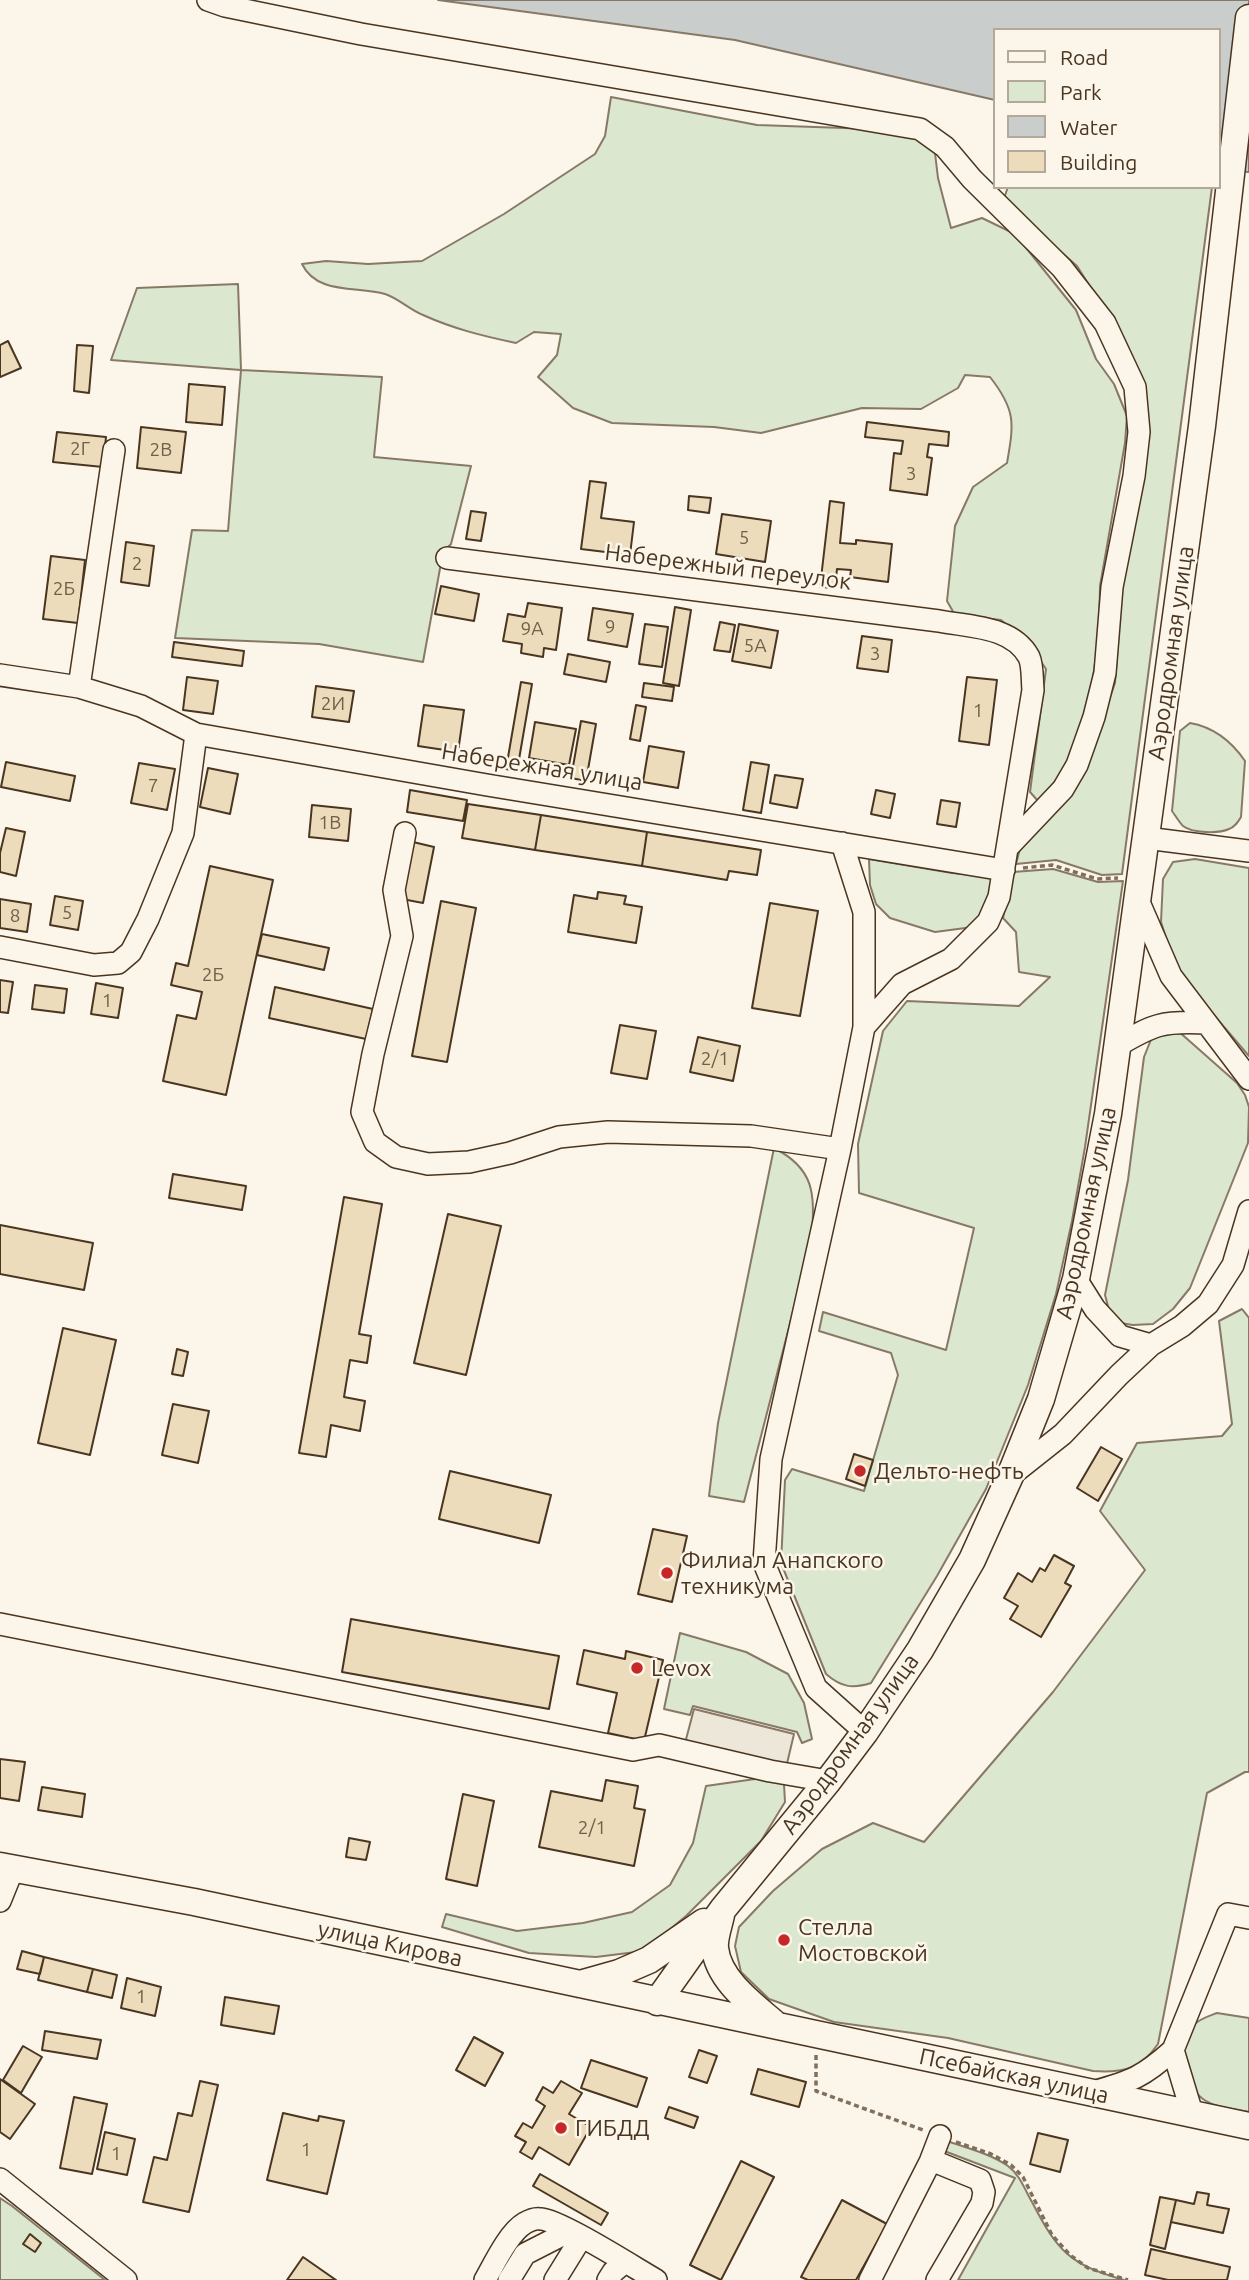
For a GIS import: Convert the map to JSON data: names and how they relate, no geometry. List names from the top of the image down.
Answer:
{
  "streets": {
    "main road": ["Аэродромная улица", "улица Кирова", "Псебайская улица"],
    "street": ["Набережный переулок", "Набережная улица"]
  },
  "crossings": [
    ["Аэродромная улица", "улица Кирова"],
    ["Аэродромная улица", "Псебайская улица"],
    ["улица Кирова", "Псебайская улица"]
  ],
  "places": [
    "Дельто-нефть",
    "Филиал Анапского техникума",
    "Levox",
    "Стелла Мостовской",
    "ГИБДД"
  ],
  "house_numbers": [
    "2Г",
    "2В",
    "3",
    "5",
    "2",
    "2Б",
    "9",
    "9А",
    "5А",
    "3",
    "2И",
    "1",
    "7",
    "1В",
    "5",
    "8",
    "2Б",
    "1",
    "2/1",
    "2/1",
    "1",
    "1",
    "1"
  ],
  "legend": [
    "Road",
    "Park",
    "Water",
    "Building"
  ]
}
